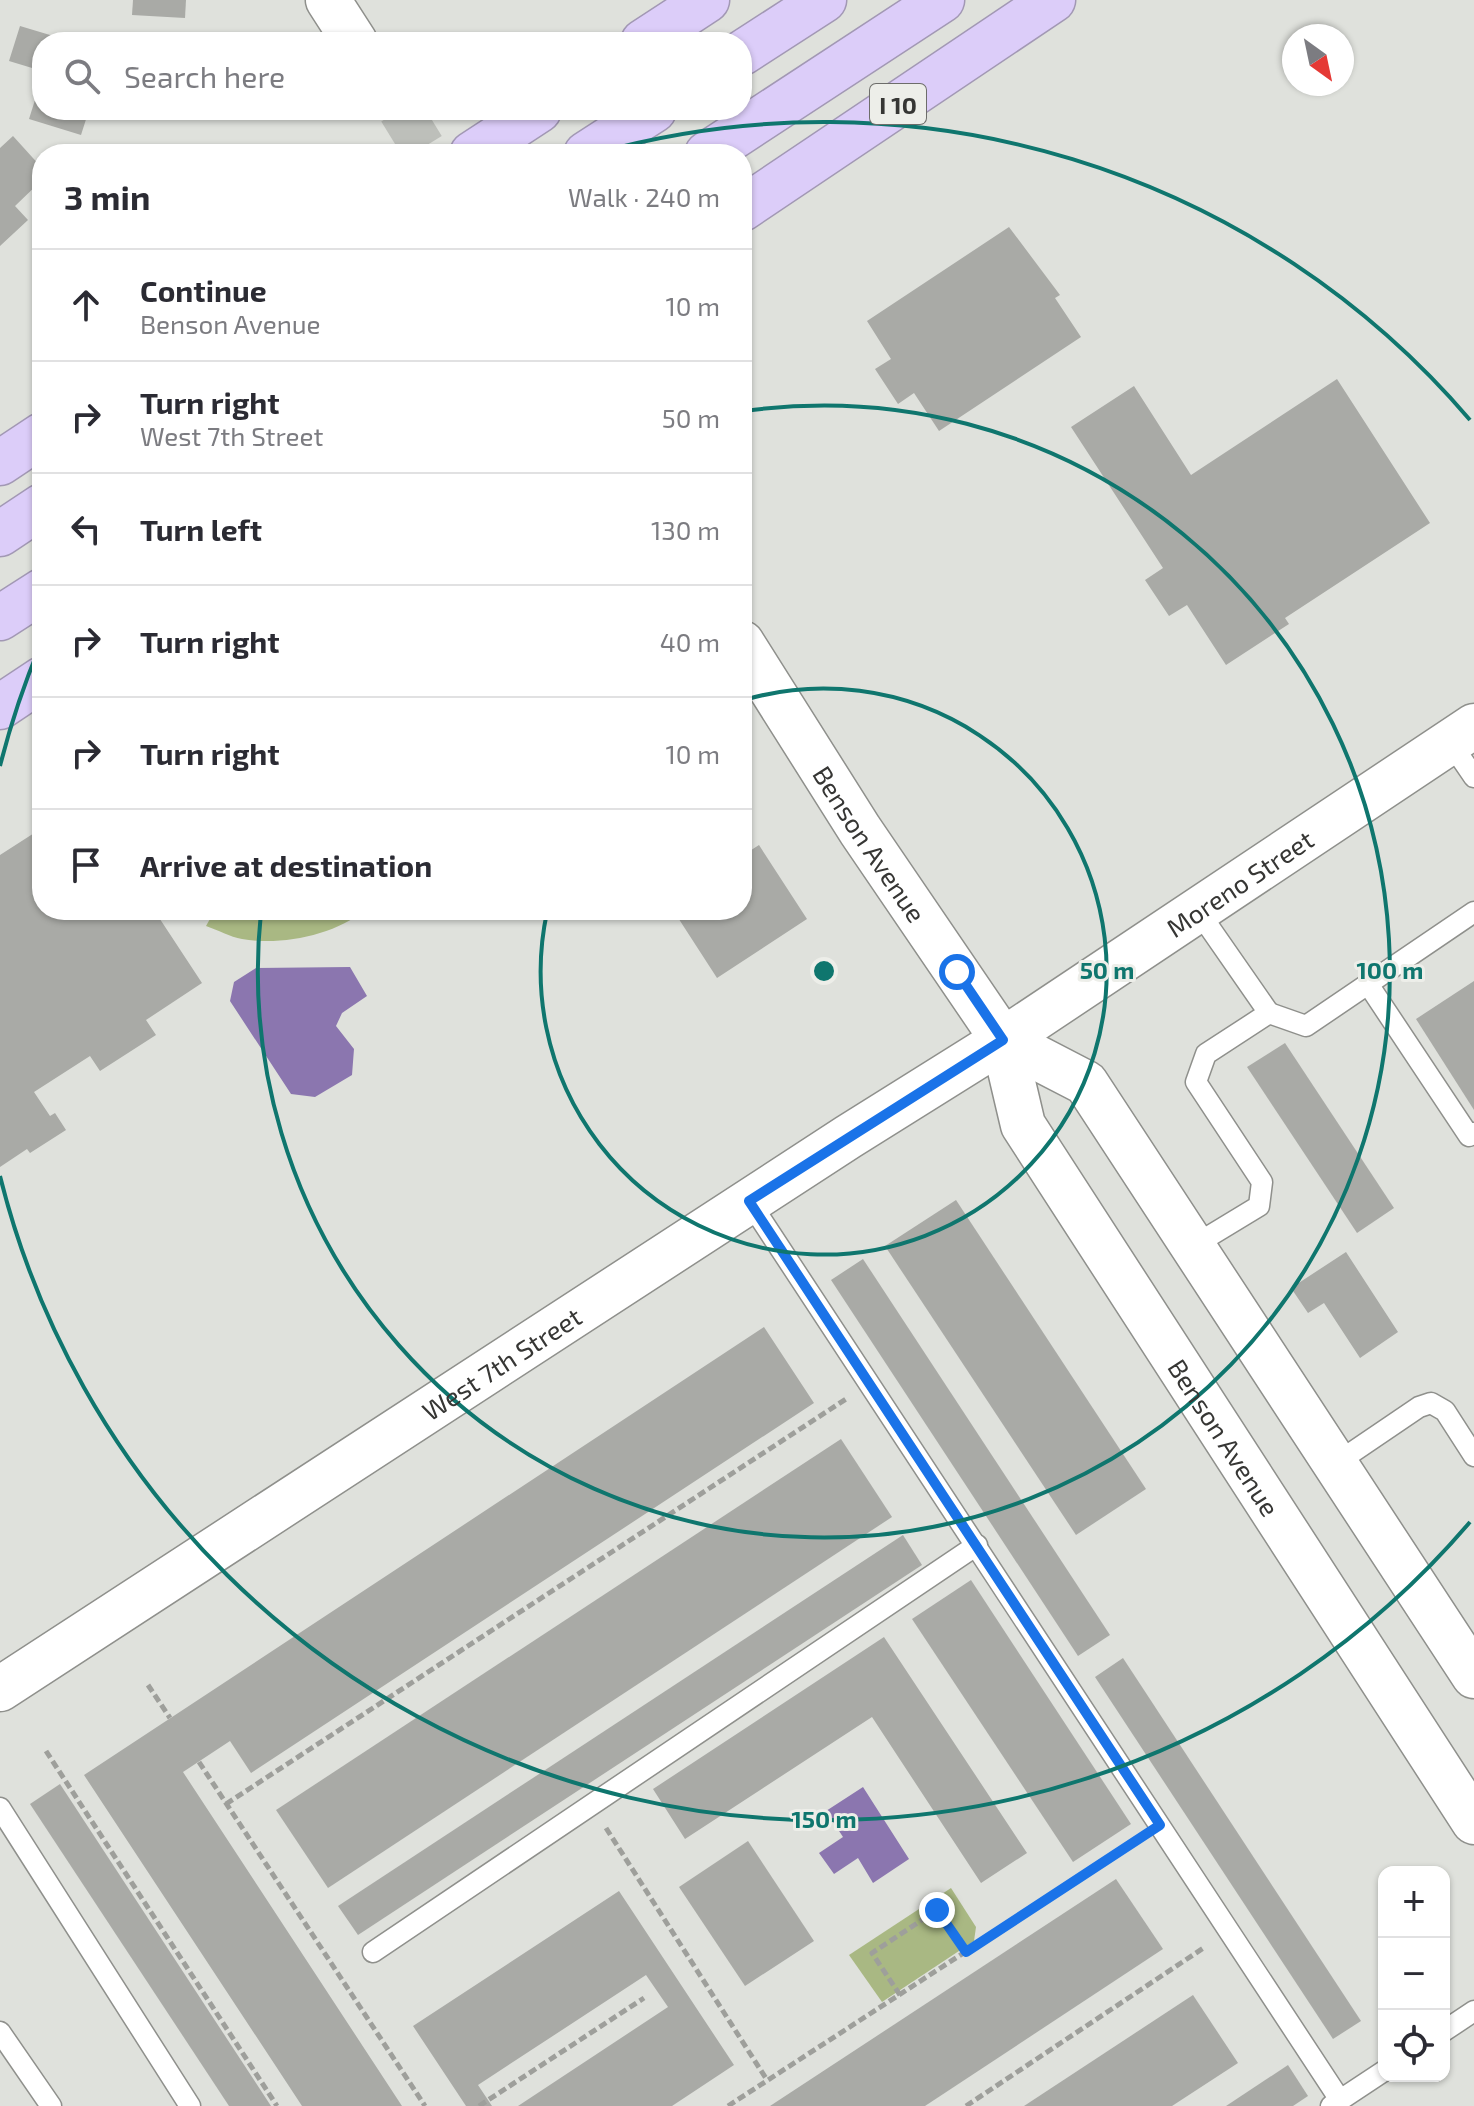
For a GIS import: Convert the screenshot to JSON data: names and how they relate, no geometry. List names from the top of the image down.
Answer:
{
  "streets": {
    "highway": ["I 10"],
    "main road": ["Benson Avenue", "Moreno Street", "West 7th Street"]
  },
  "crossings": [
    ["Benson Avenue", "Moreno Street"],
    ["Benson Avenue", "West 7th Street"],
    ["Moreno Street", "West 7th Street"]
  ],
  "north": "bottom right",
  "page": {
    "search": "Search here",
    "heading": ["3 min", "Walk · 240 m"],
    "list": [
      ["Continue", "Benson Avenue", "10 m"],
      ["Turn right", "West 7th Street", "50 m"],
      ["Turn left", "130 m"],
      ["Turn right", "40 m"],
      ["Turn right", "10 m"],
      "Arrive at destination"
    ],
    "map_buttons": ["+", "−"]
  },
  "rings": ["50 m", "100 m", "150 m"]
}
